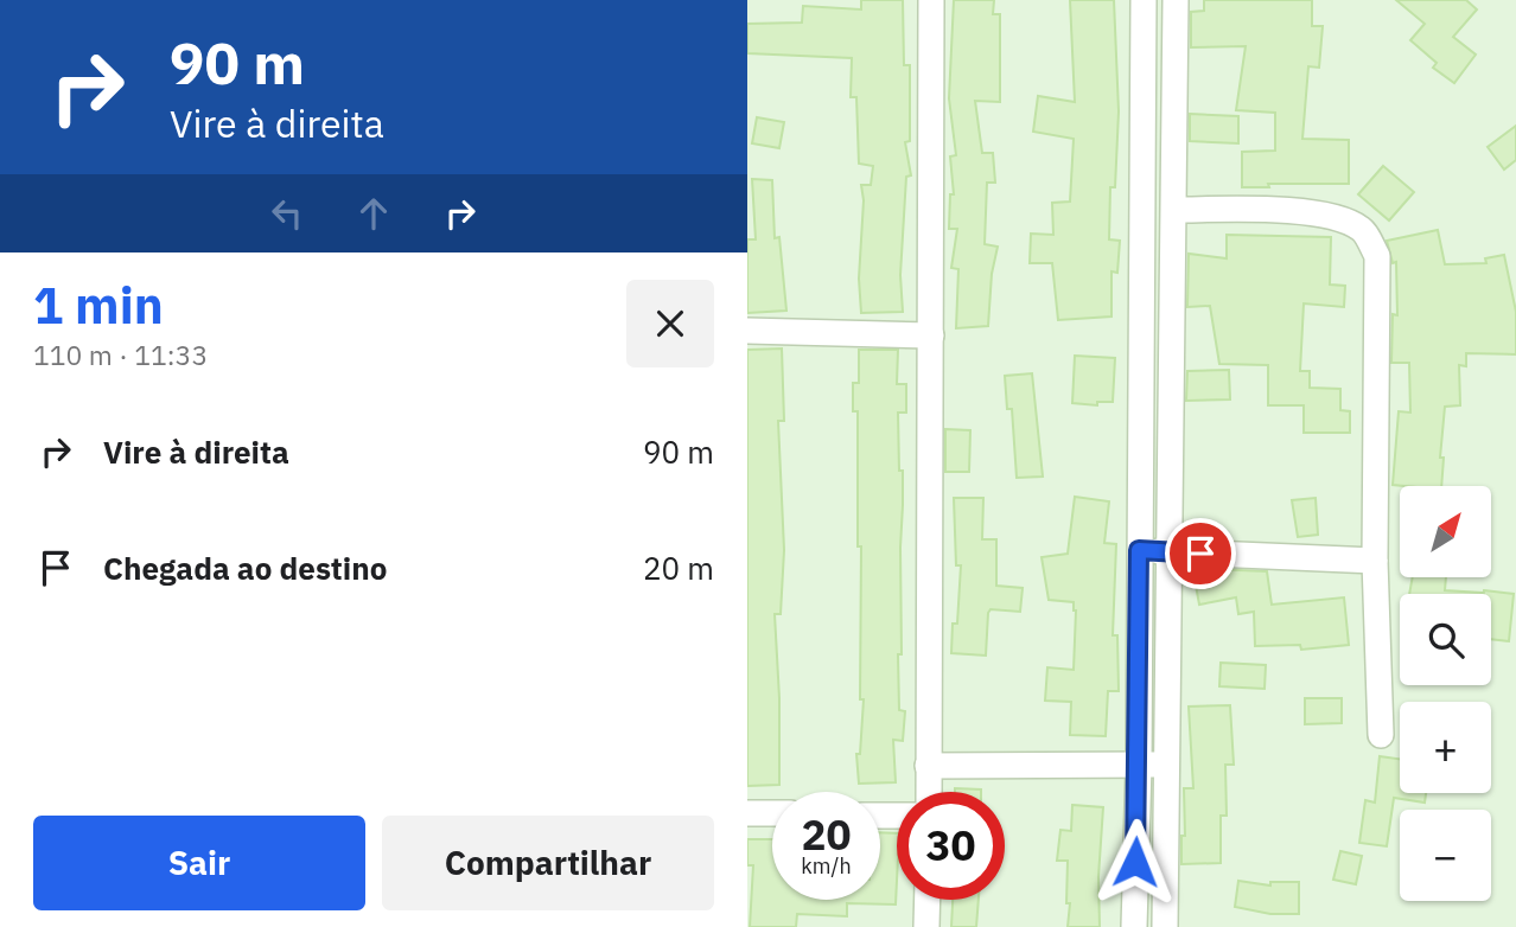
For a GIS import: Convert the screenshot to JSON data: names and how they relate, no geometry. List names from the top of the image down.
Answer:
{
  "north": "top right",
  "page": {
    "turn": ["90 m", "Vire à direita"],
    "heading": ["1 min", "110 m · 11:33"],
    "list": [
      {
        "name": "Vire à direita",
        "value": "90 m"
      },
      {
        "name": "Chegada ao destino",
        "value": "20 m"
      }
    ],
    "map_buttons": ["+", "−"],
    "speed": "20 km/h",
    "limit": "30",
    "buttons": ["Sair", "Compartilhar"]
  }
}
